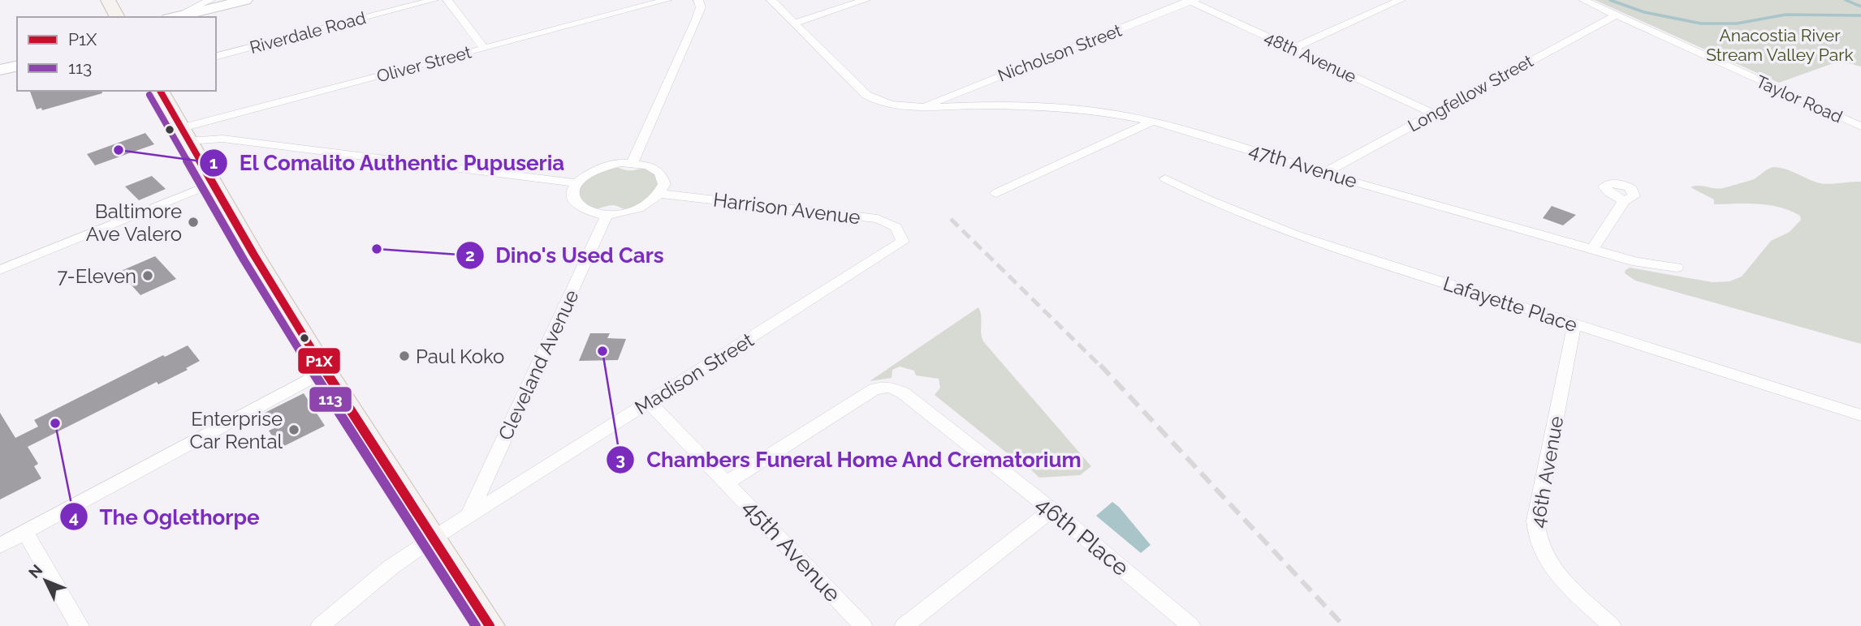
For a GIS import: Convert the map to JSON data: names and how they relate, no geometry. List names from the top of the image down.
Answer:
{
  "streets": {
    "street": [
      "Riverdale Road",
      "Nicholson Street",
      "48th Avenue",
      "Oliver Street",
      "Longfellow Street",
      "Taylor Road",
      "47th Avenue",
      "Harrison Avenue",
      "Lafayette Place",
      "Cleveland Avenue",
      "Madison Street",
      "46th Avenue",
      "46th Place",
      "45th Avenue"
    ]
  },
  "crossings": [
    ["Nicholson Street", "48th Avenue"],
    ["Nicholson Street", "47th Avenue"],
    ["48th Avenue", "Longfellow Street"],
    ["Longfellow Street", "Taylor Road"],
    ["Longfellow Street", "47th Avenue"],
    ["Harrison Avenue", "Madison Street"],
    ["Lafayette Place", "46th Avenue"],
    ["Cleveland Avenue", "Madison Street"],
    ["Madison Street", "45th Avenue"],
    ["46th Place", "45th Avenue"]
  ],
  "parks": ["Anacostia River Stream Valley Park"],
  "places": [
    "El Comalito Authentic Pupuseria",
    "Baltimore Ave Valero",
    "Dino's Used Cars",
    "7-Eleven",
    "Chambers Funeral Home And Crematorium",
    "Paul Koko",
    "The Oglethorpe",
    "Enterprise Car Rental"
  ],
  "lines": ["transit line P1X", "transit line 113"],
  "legend": ["P1X", "113"],
  "north": "top left"
}
